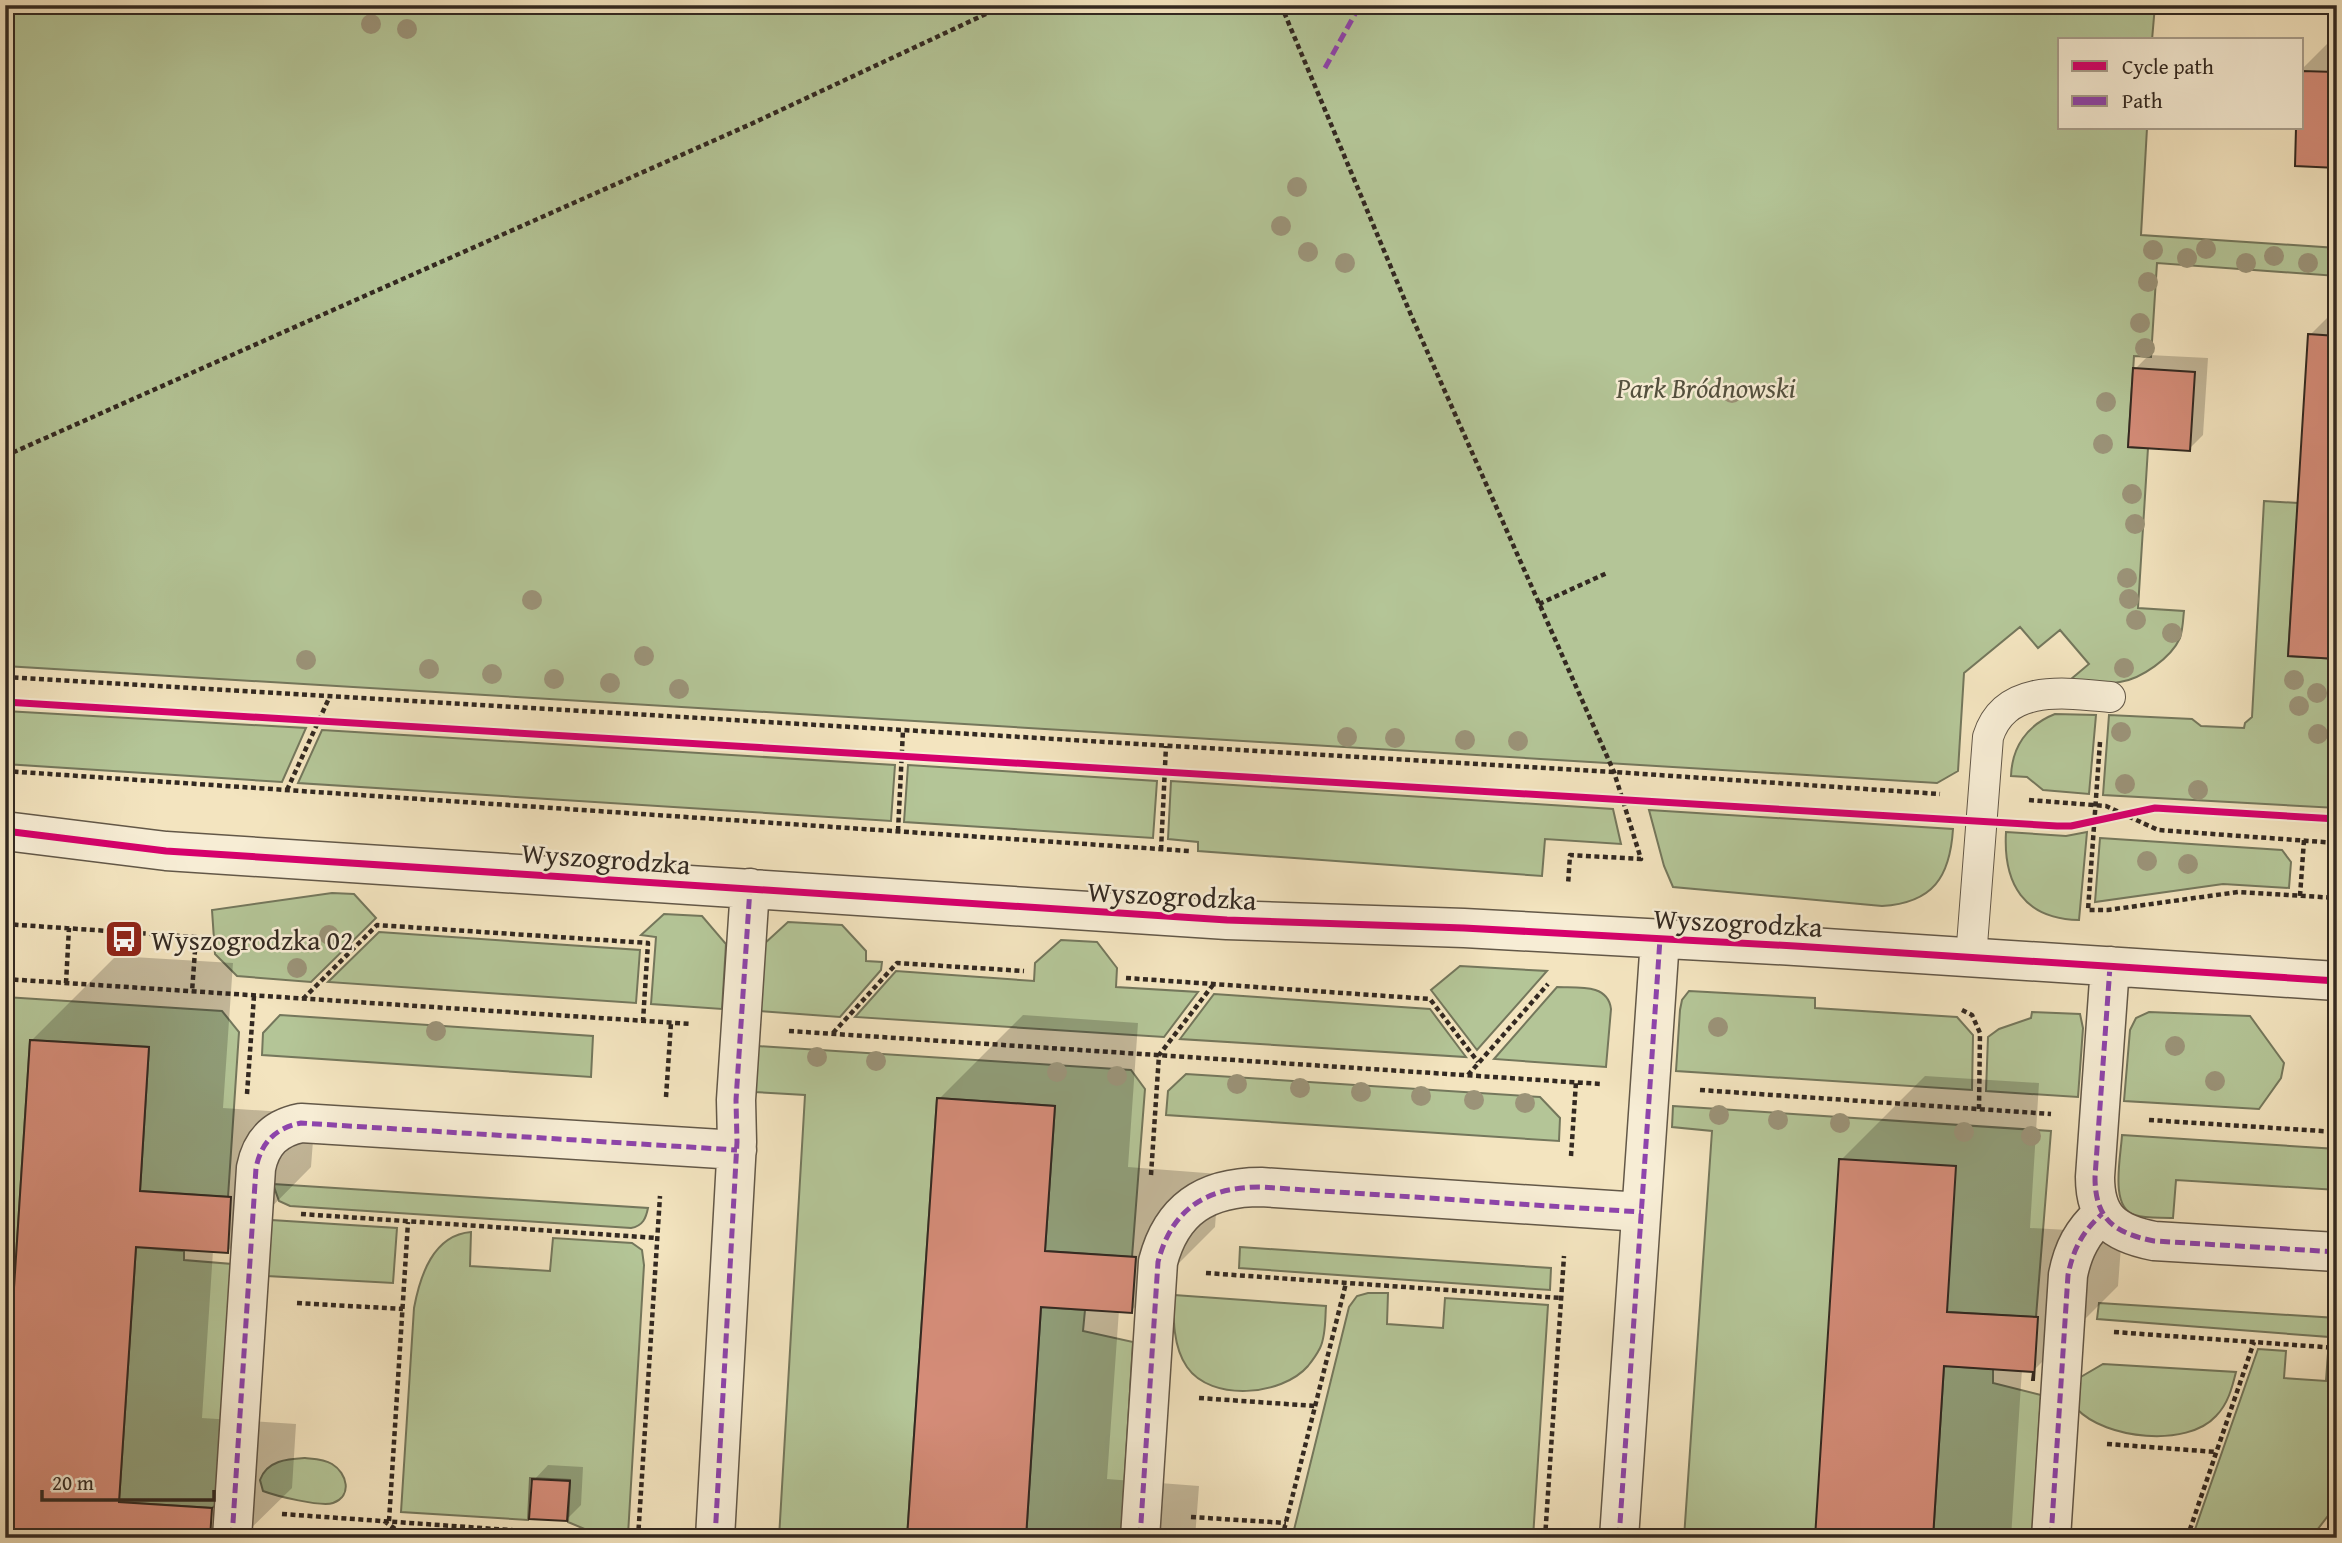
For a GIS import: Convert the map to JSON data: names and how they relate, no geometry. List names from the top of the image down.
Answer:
{
  "streets": {
    "street": ["Wyszogrodzka"]
  },
  "parks": ["Park Bródnowski"],
  "places": {
    "bus stop": ["Wyszogrodzka 02"]
  },
  "legend": ["Cycle path", "Path"],
  "scale_bar": "20 m"
}
